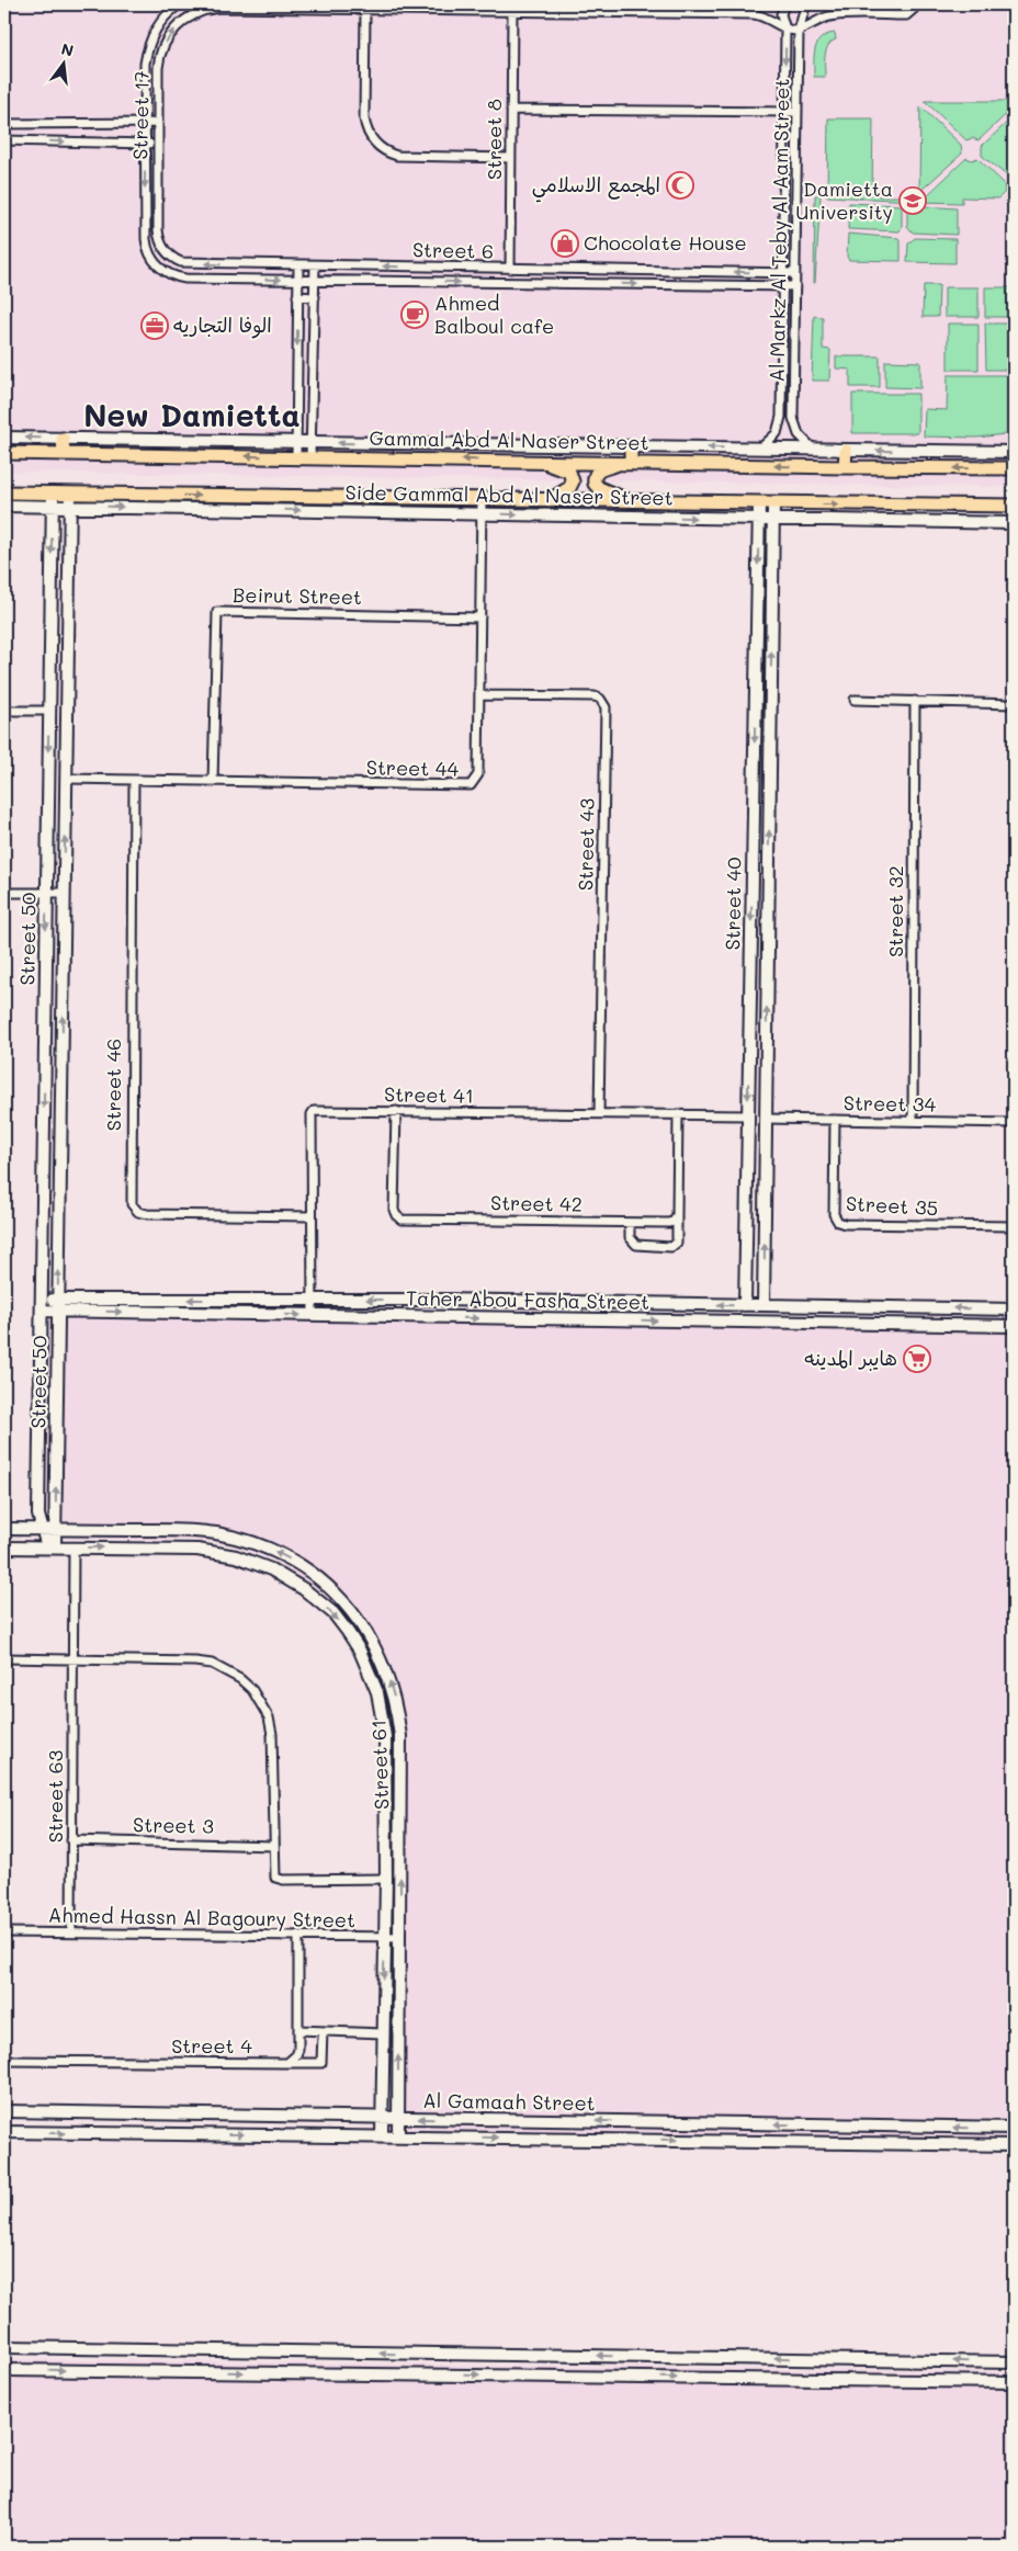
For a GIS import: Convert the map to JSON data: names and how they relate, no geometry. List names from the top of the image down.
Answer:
{
  "streets": {
    "main road": ["Gammal Abd Al Naser Street"],
    "street": [
      "Street 17",
      "Street 8",
      "Al Markz Al Teby Al Aam Street",
      "Street 6",
      "Side Gammal Abd Al Naser Street",
      "Beirut Street",
      "Street 44",
      "Street 43",
      "Street 40",
      "Street 32",
      "Street 50",
      "Street 46",
      "Street 41",
      "Street 34",
      "Street 42",
      "Street 35",
      "Taher Abou Fasha Street",
      "Street 61",
      "Street 63",
      "Street 3",
      "Ahmed Hassn Al Bagoury Street",
      "Street 4",
      "Al Gamaah Street"
    ]
  },
  "crossings": [
    ["Street 17", "Street 8"],
    ["Street 17", "Al Markz Al Teby Al Aam Street"],
    ["Street 17", "Street 6"],
    ["Street 8", "Street 6"],
    ["Al Markz Al Teby Al Aam Street", "Street 6"],
    ["Side Gammal Abd Al Naser Street", "Street 44"],
    ["Side Gammal Abd Al Naser Street", "Street 40"],
    ["Side Gammal Abd Al Naser Street", "Street 50"],
    ["Beirut Street", "Street 44"],
    ["Street 44", "Street 43"],
    ["Street 44", "Street 50"],
    ["Street 44", "Street 46"],
    ["Street 43", "Street 41"],
    ["Street 40", "Street 41"],
    ["Street 40", "Street 34"],
    ["Street 40", "Taher Abou Fasha Street"],
    ["Street 32", "Street 34"],
    ["Street 50", "Taher Abou Fasha Street"],
    ["Street 50", "Street 61"],
    ["Street 46", "Street 41"],
    ["Street 41", "Street 42"],
    ["Street 41", "Taher Abou Fasha Street"],
    ["Street 34", "Street 35"],
    ["Street 61", "Street 63"],
    ["Street 61", "Ahmed Hassn Al Bagoury Street"],
    ["Street 61", "Al Gamaah Street"],
    ["Street 63", "Street 3"],
    ["Street 63", "Ahmed Hassn Al Bagoury Street"]
  ],
  "districts": ["New Damietta"],
  "places": {
    "mosque": ["المجمع الاسلامي"],
    "school or university": ["Damietta University"],
    "shop": ["Chocolate House"],
    "cafe": ["Ahmed Balboul cafe"],
    "office": ["الوفا التجاريه"],
    "supermarket": ["هايبر المدينه"]
  },
  "north": "top"
}
